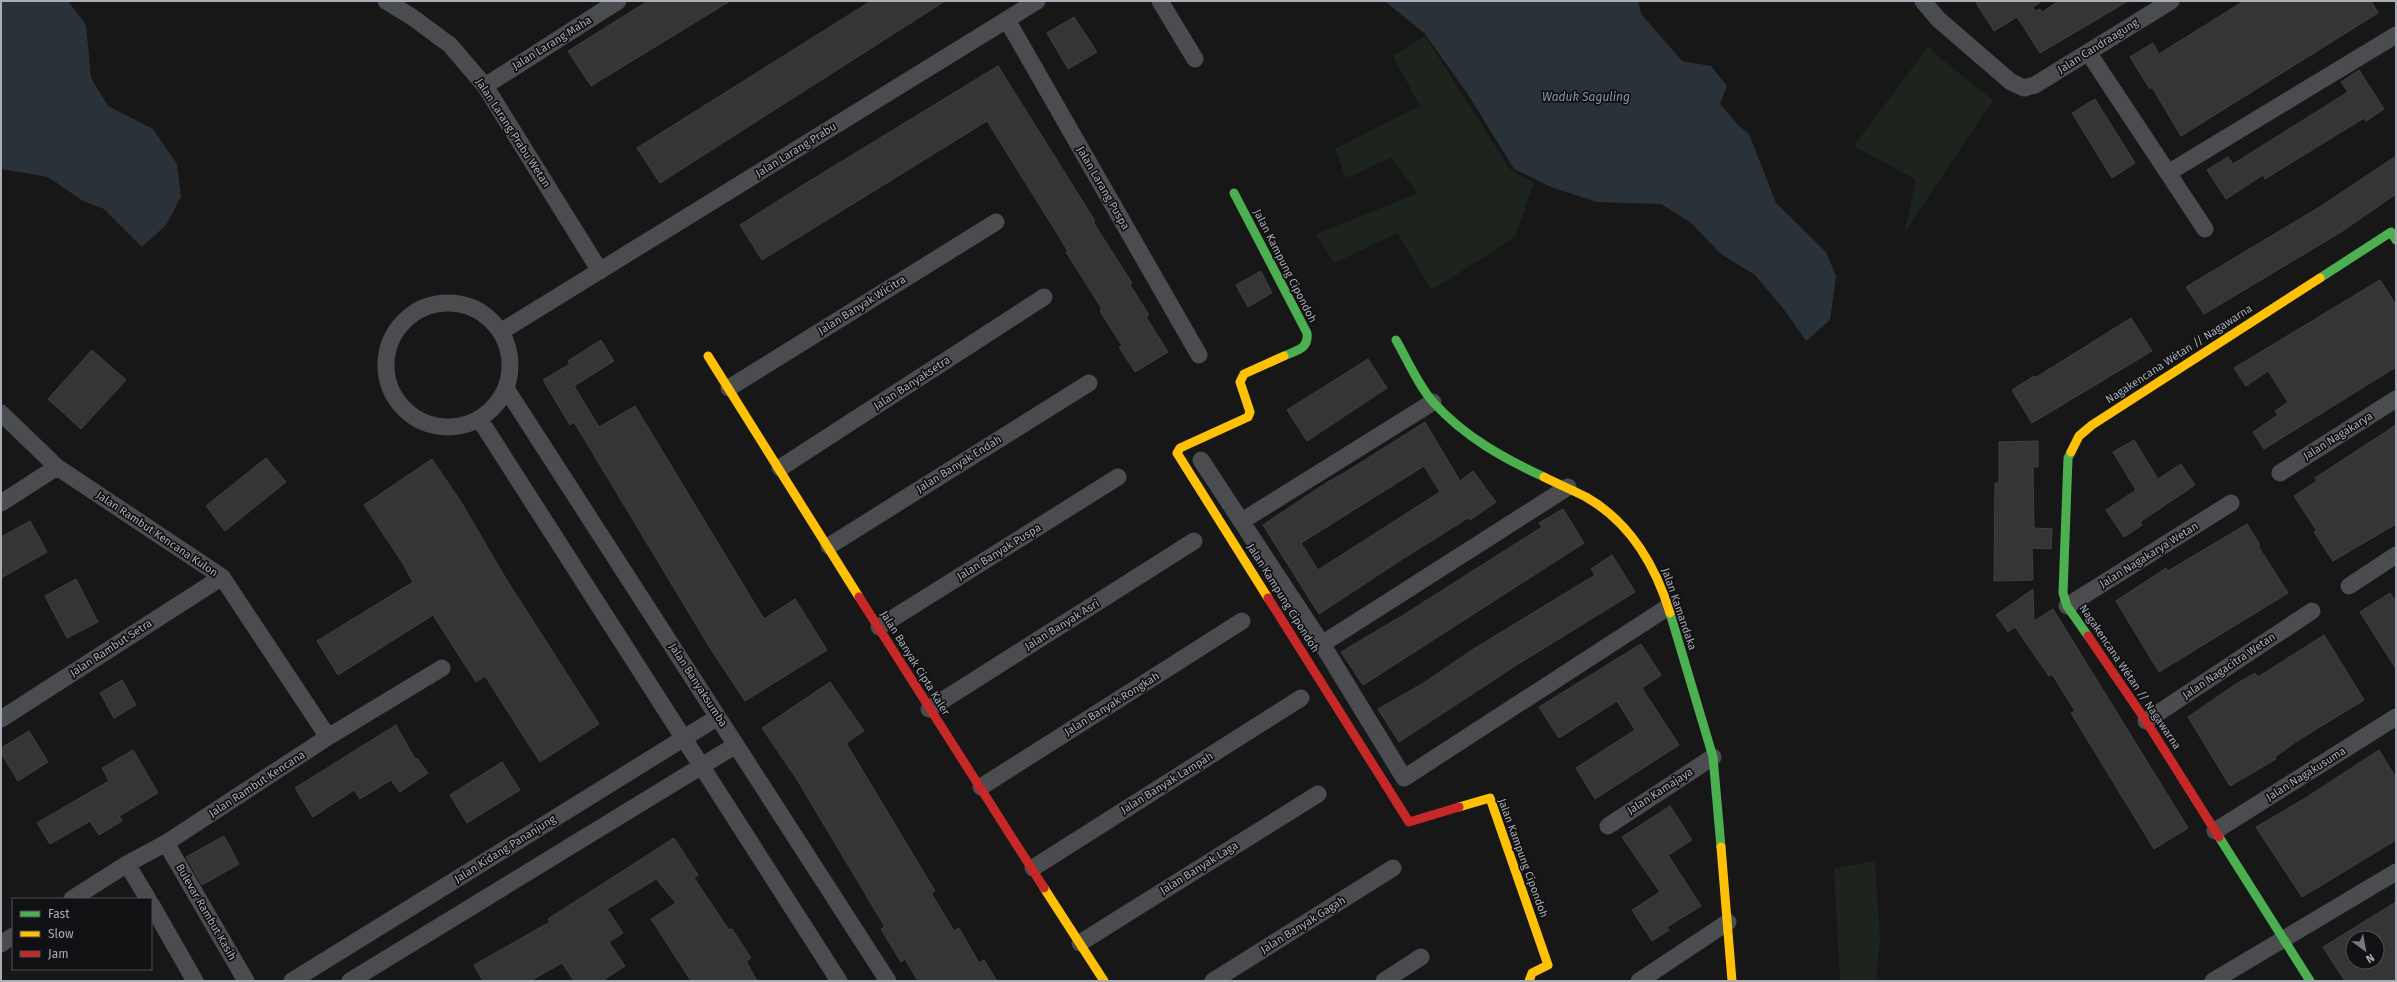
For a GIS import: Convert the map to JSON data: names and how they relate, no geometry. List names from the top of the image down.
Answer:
{
  "streets": {
    "street": [
      "Jalan Larang Maha",
      "Jalan Candraagung",
      "Jalan Larang Prabu Wetan",
      "Jalan Larang Prabu",
      "Jalan Larang Puspa",
      "Jalan Kampung Cipondoh",
      "Jalan Banyak Wicitra",
      "Nagakencana Wétan // Nagawarna",
      "Jalan Banyaksetra",
      "Jalan Nagakarya",
      "Jalan Banyak Endah",
      "Jalan Rambut Kencana Kulon",
      "Jalan Banyak Puspa",
      "Jalan Nagakarya Wetan",
      "Jalan Kamandaka",
      "Jalan Banyak Asri",
      "Jalan Rambut Setra",
      "Jalan Banyak Cipta Kaler",
      "Jalan Nagacitra Wetan",
      "Jalan Banyaksumba",
      "Jalan Banyak Rongkah",
      "Jalan Nagakusuma",
      "Jalan Banyak Lampah",
      "Jalan Rambut Kencana",
      "Jalan Kamajaya",
      "Jalan Kidang Pananjung",
      "Jalan Banyak Laga",
      "Bulevar Rambut Kasih",
      "Jalan Banyak Gagah"
    ]
  },
  "crossings": [
    ["Jalan Larang Maha", "Jalan Larang Prabu Wetan"],
    ["Jalan Larang Prabu Wetan", "Jalan Larang Prabu"],
    ["Jalan Larang Prabu", "Jalan Larang Puspa"],
    ["Jalan Larang Prabu", "Jalan Banyaksumba"],
    ["Jalan Banyak Wicitra", "Jalan Banyak Cipta Kaler"],
    ["Nagakencana Wétan // Nagawarna", "Jalan Nagakarya Wetan"],
    ["Nagakencana Wétan // Nagawarna", "Jalan Nagacitra Wetan"],
    ["Nagakencana Wétan // Nagawarna", "Jalan Nagakusuma"],
    ["Jalan Banyaksetra", "Jalan Banyak Cipta Kaler"],
    ["Jalan Banyak Endah", "Jalan Banyak Cipta Kaler"],
    ["Jalan Rambut Kencana Kulon", "Jalan Rambut Setra"],
    ["Jalan Rambut Kencana Kulon", "Jalan Rambut Kencana"],
    ["Jalan Banyak Puspa", "Jalan Banyak Cipta Kaler"],
    ["Jalan Kamandaka", "Jalan Kamajaya"],
    ["Jalan Banyak Asri", "Jalan Banyak Cipta Kaler"],
    ["Jalan Banyak Cipta Kaler", "Jalan Banyak Rongkah"],
    ["Jalan Banyak Cipta Kaler", "Jalan Banyak Lampah"],
    ["Jalan Banyak Cipta Kaler", "Jalan Banyak Laga"],
    ["Jalan Banyaksumba", "Jalan Kidang Pananjung"],
    ["Jalan Rambut Kencana", "Bulevar Rambut Kasih"]
  ],
  "water": ["Waduk Saguling"],
  "legend": ["Fast", "Slow", "Jam"],
  "north": "bottom right"
}
